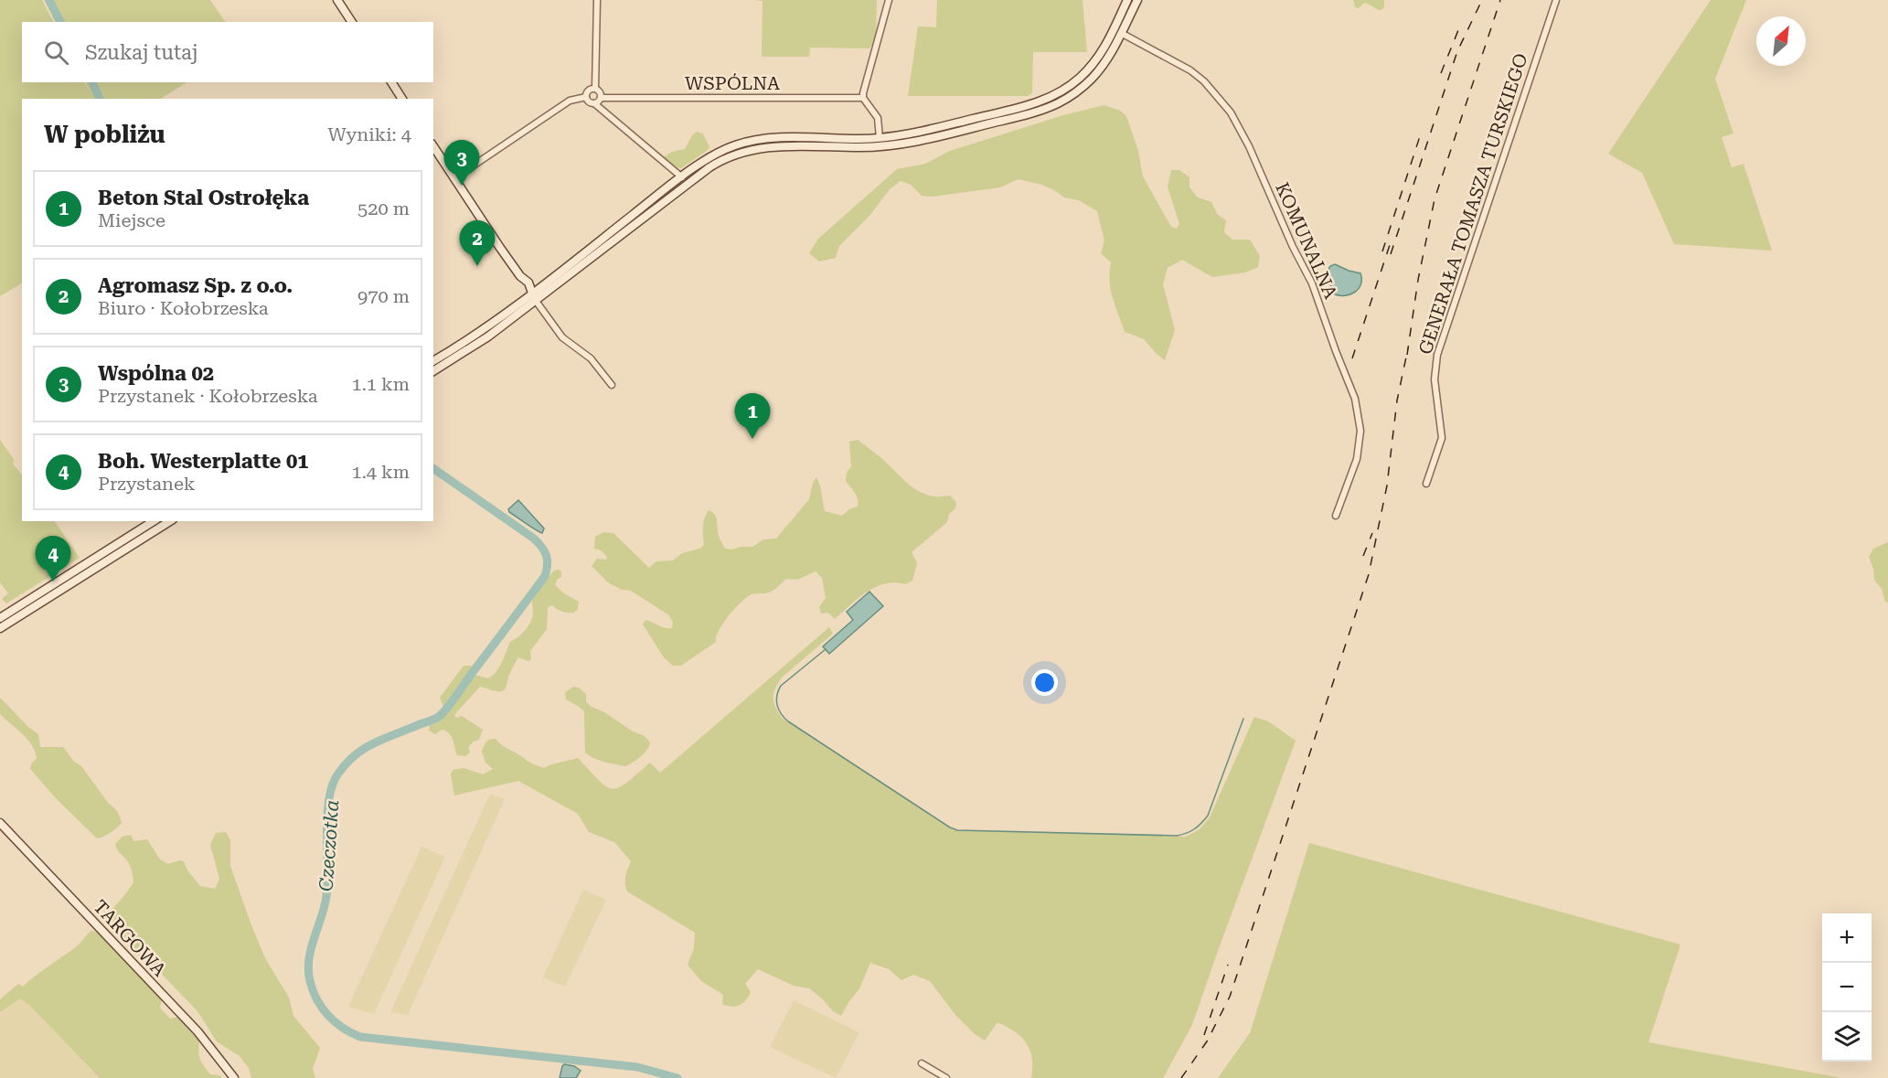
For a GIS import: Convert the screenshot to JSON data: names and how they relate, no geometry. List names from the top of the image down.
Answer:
{
  "streets": {
    "main road": ["TARGOWA"],
    "street": ["WSPÓLNA", "GENERAŁA TOMASZA TURSKIEGO", "KOMUNALNA"]
  },
  "water": ["Czeczotka"],
  "north": "top right",
  "page": {
    "search": "Szukaj tutaj",
    "heading": ["W pobliżu", "Wyniki: 4"],
    "pins": [
      "3",
      "2",
      "1",
      "4"
    ],
    "list": [
      {
        "mark": "1",
        "name": "Beton Stal Ostrołęka",
        "note": "Miejsce",
        "value": "520 m"
      },
      {
        "mark": "2",
        "name": "Agromasz Sp. z o.o.",
        "note": "Biuro · Kołobrzeska",
        "value": "970 m"
      },
      {
        "mark": "3",
        "name": "Wspólna 02",
        "note": "Przystanek · Kołobrzeska",
        "value": "1.1 km"
      },
      {
        "mark": "4",
        "name": "Boh. Westerplatte 01",
        "note": "Przystanek",
        "value": "1.4 km"
      }
    ],
    "map_buttons": ["+", "−"]
  }
}
